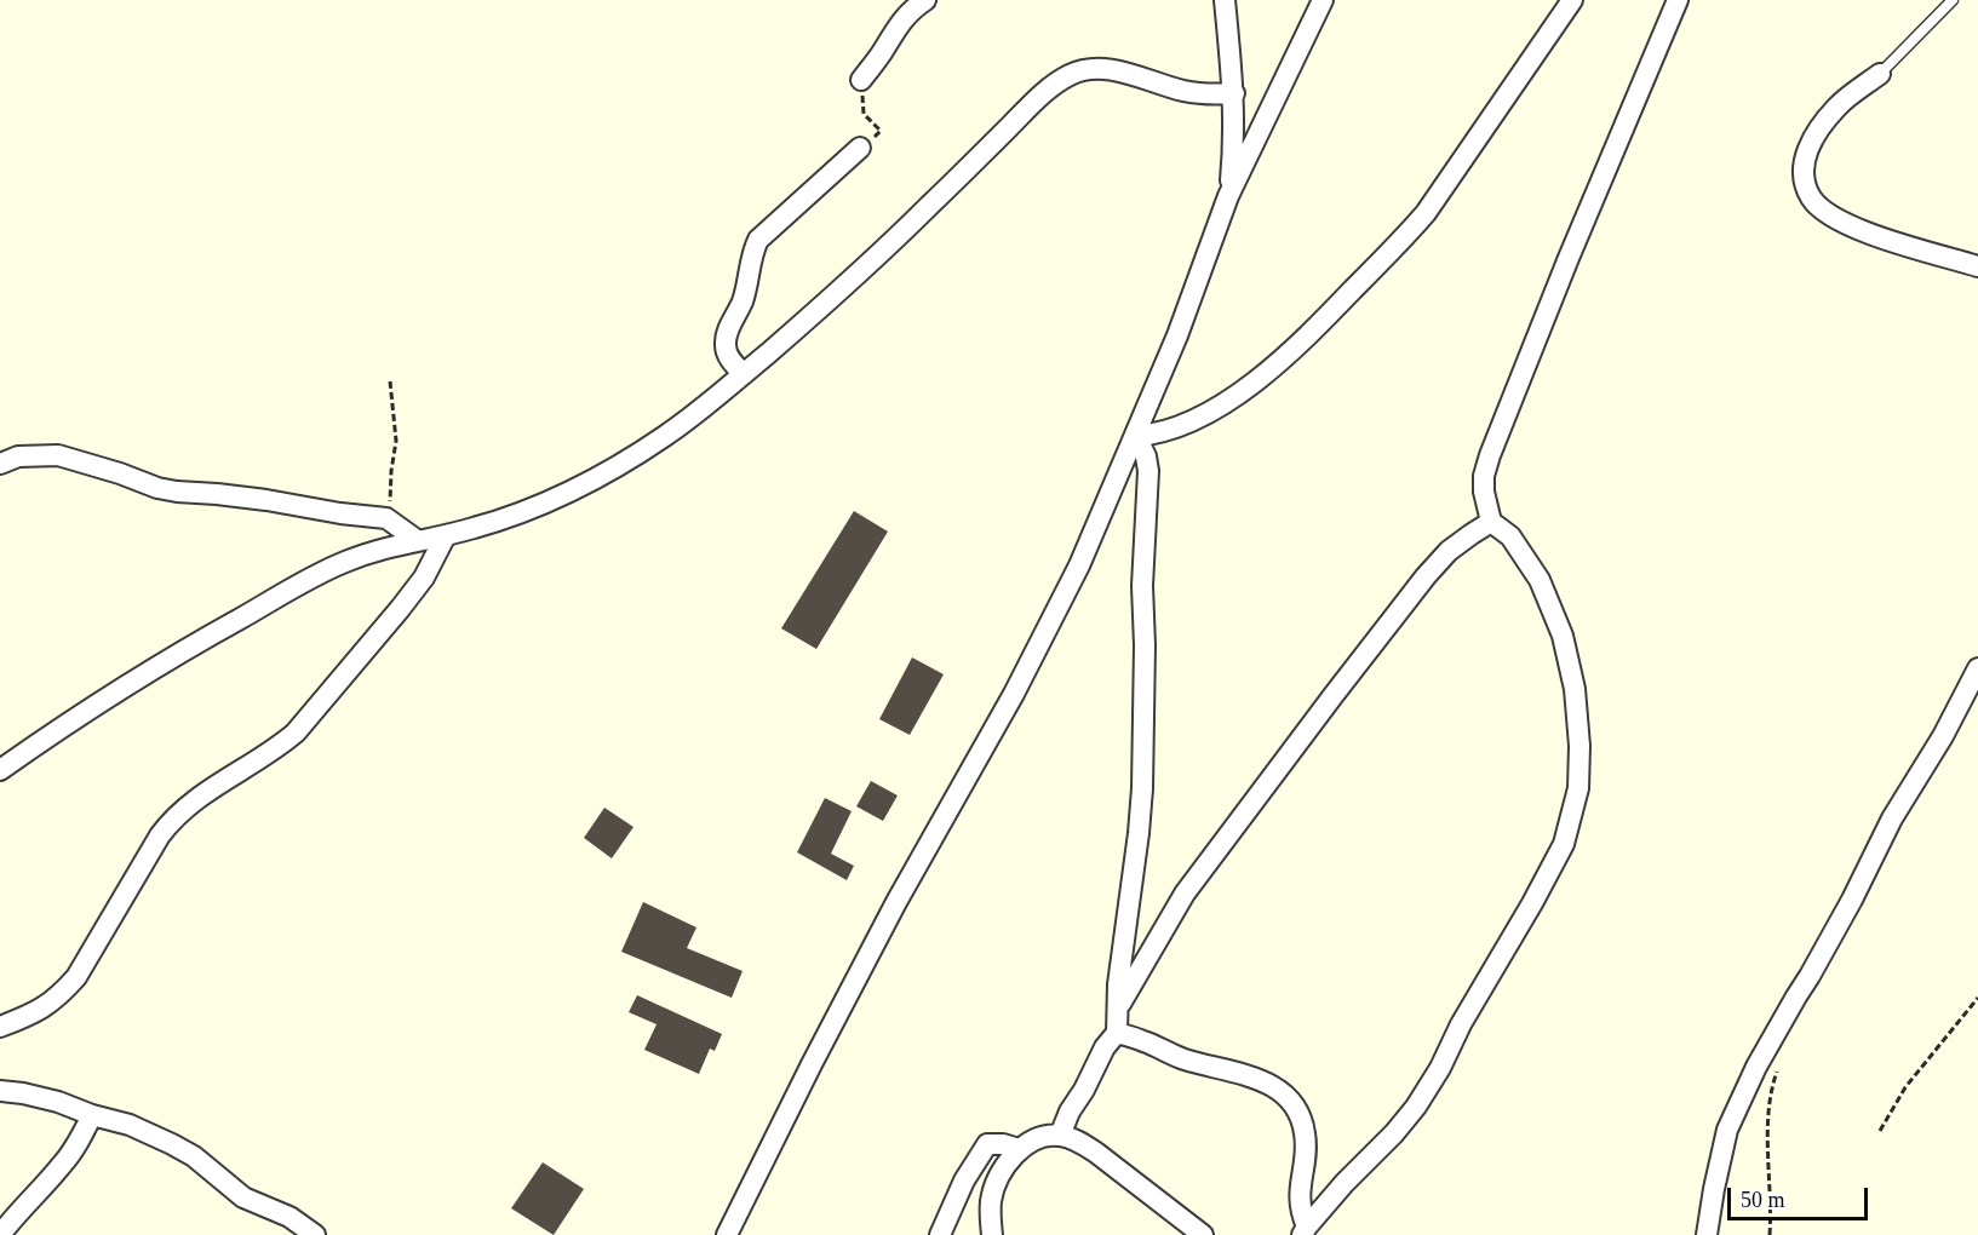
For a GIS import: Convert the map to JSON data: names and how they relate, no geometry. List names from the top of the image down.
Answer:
{
  "scale_bar": "50 m"
}
